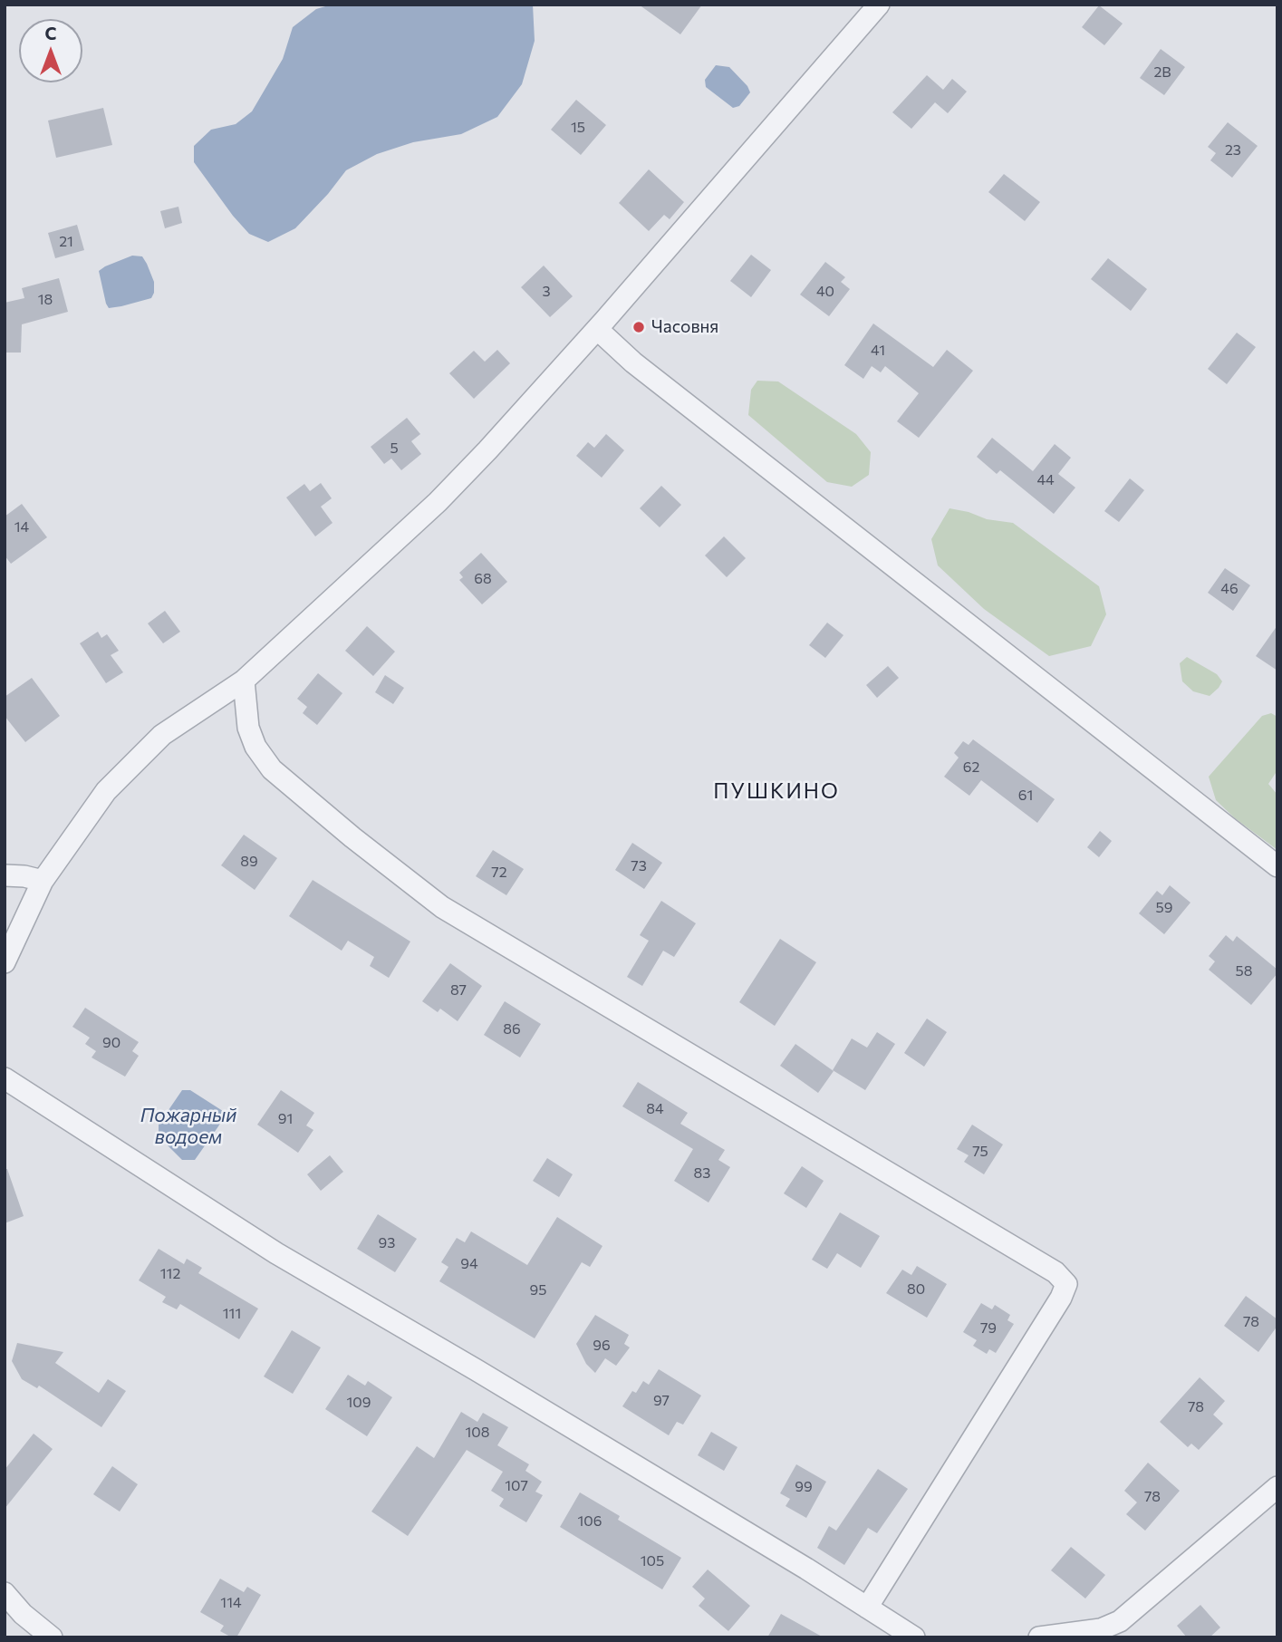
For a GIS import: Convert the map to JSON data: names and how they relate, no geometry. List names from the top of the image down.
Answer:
{
  "districts": ["ПУШКИНО"],
  "water": ["Пожарный водоем"],
  "places": ["Часовня"],
  "house_numbers": [
    "2В",
    "15",
    "23",
    "21",
    "3",
    "40",
    "18",
    "41",
    "5",
    "44",
    "14",
    "68",
    "46",
    "62",
    "61",
    "89",
    "73",
    "72",
    "59",
    "58",
    "87",
    "86",
    "90",
    "84",
    "91",
    "75",
    "83",
    "93",
    "94",
    "112",
    "80",
    "95",
    "111",
    "78",
    "79",
    "96",
    "97",
    "109",
    "78",
    "108",
    "107",
    "99",
    "78",
    "106",
    "105",
    "114"
  ],
  "north": "top"
}
